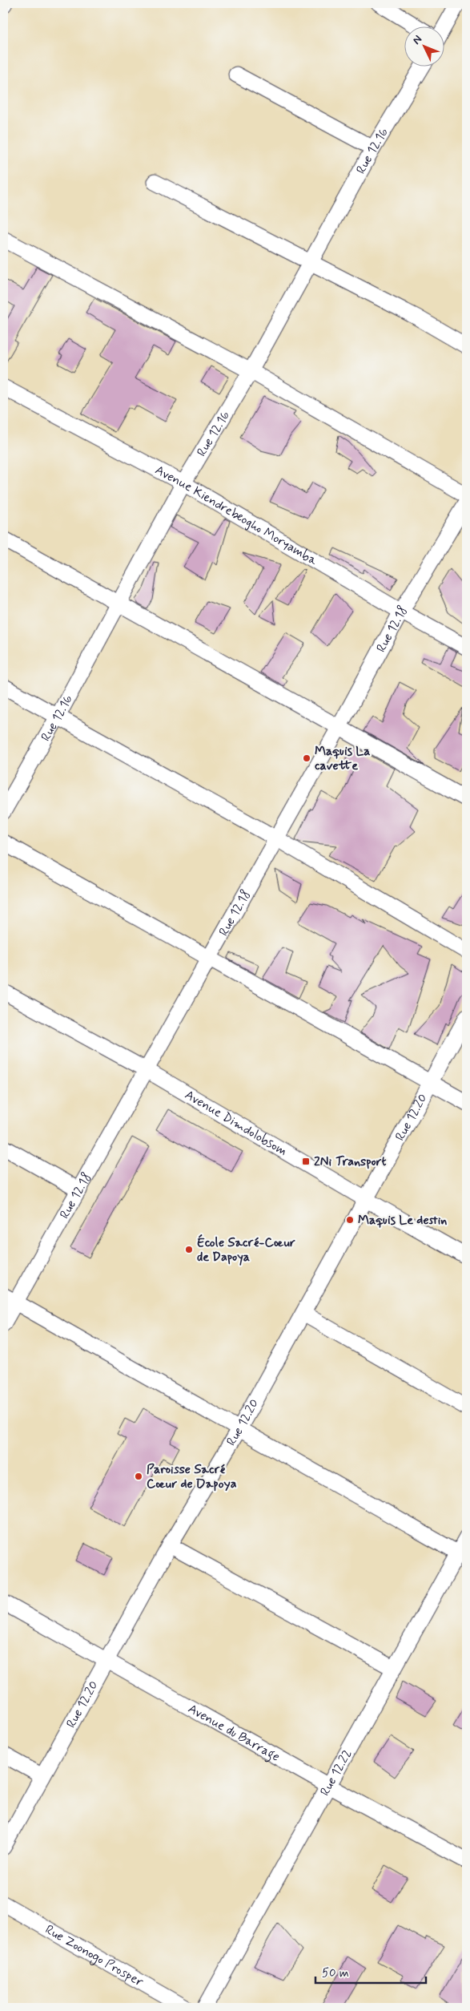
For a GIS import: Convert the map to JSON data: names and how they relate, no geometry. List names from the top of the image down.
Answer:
{
  "streets": {
    "street": [
      "Rue 12.16",
      "Avenue Kiendrebeogho Moryamba",
      "Rue 12.18",
      "Rue 12.20",
      "Avenue Dimdolobsom",
      "Avenue du Barrage",
      "Rue 12.22",
      "Rue Zoonogo Prosper"
    ]
  },
  "crossings": [
    ["Rue 12.16", "Avenue Kiendrebeogho Moryamba"],
    ["Avenue Kiendrebeogho Moryamba", "Rue 12.18"],
    ["Rue 12.18", "Avenue Dimdolobsom"],
    ["Rue 12.20", "Avenue Dimdolobsom"],
    ["Rue 12.20", "Avenue du Barrage"],
    ["Avenue du Barrage", "Rue 12.22"]
  ],
  "places": {
    "other": [
      "Maquis La cavette",
      "Maquis Le destin",
      "École Sacré-Cœur de Dapoya",
      "Paroisse Sacré Cœur de Dapoya"
    ],
    "transit": ["2Ni Transport"]
  },
  "scale_bar": "50 m",
  "north": "top left"
}
